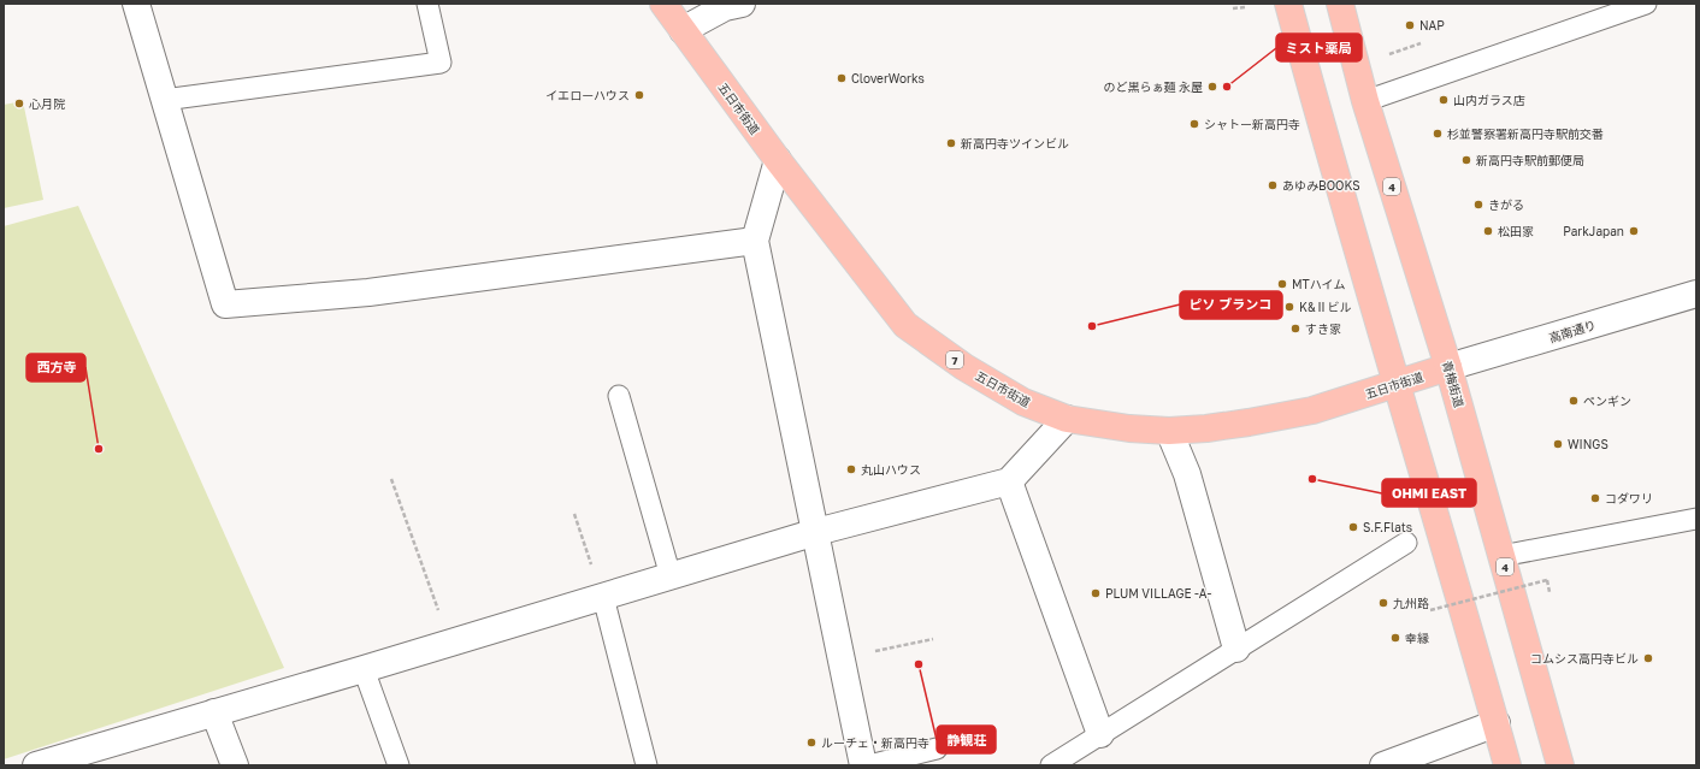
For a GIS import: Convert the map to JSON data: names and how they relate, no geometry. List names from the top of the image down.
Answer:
{
  "streets": {
    "main road": [
      "五日市街道",
      "4",
      "7",
      "青梅街道"
    ],
    "street": ["高南通り"]
  },
  "crossings": [
    ["五日市街道", "高南通り"],
    ["五日市街道", "青梅街道"],
    ["高南通り", "青梅街道"]
  ],
  "places": [
    "NAP",
    "CloverWorks",
    "のど黒らぁ麺 永屋",
    "ミスト薬局",
    "イエローハウス",
    "山内ガラス店",
    "心月院",
    "シャトー新高円寺",
    "杉並警察署新高円寺駅前交番",
    "新高円寺ツインビル",
    "新高円寺駅前郵便局",
    "あゆみBOOKS",
    "きがる",
    "松田家",
    "ParkJapan",
    "MTハイム",
    "K&Ⅱビル",
    "ピソ ブランコ",
    "すき家",
    "ペンギン",
    "WINGS",
    "西方寺",
    "丸山ハウス",
    "OHMI EAST",
    "コダワリ",
    "S.F.Flats",
    "PLUM VILLAGE -A-",
    "九州路",
    "幸縁",
    "コムシス高円寺ビル",
    "静観荘",
    "ルーチェ・新高円寺"
  ]
}
